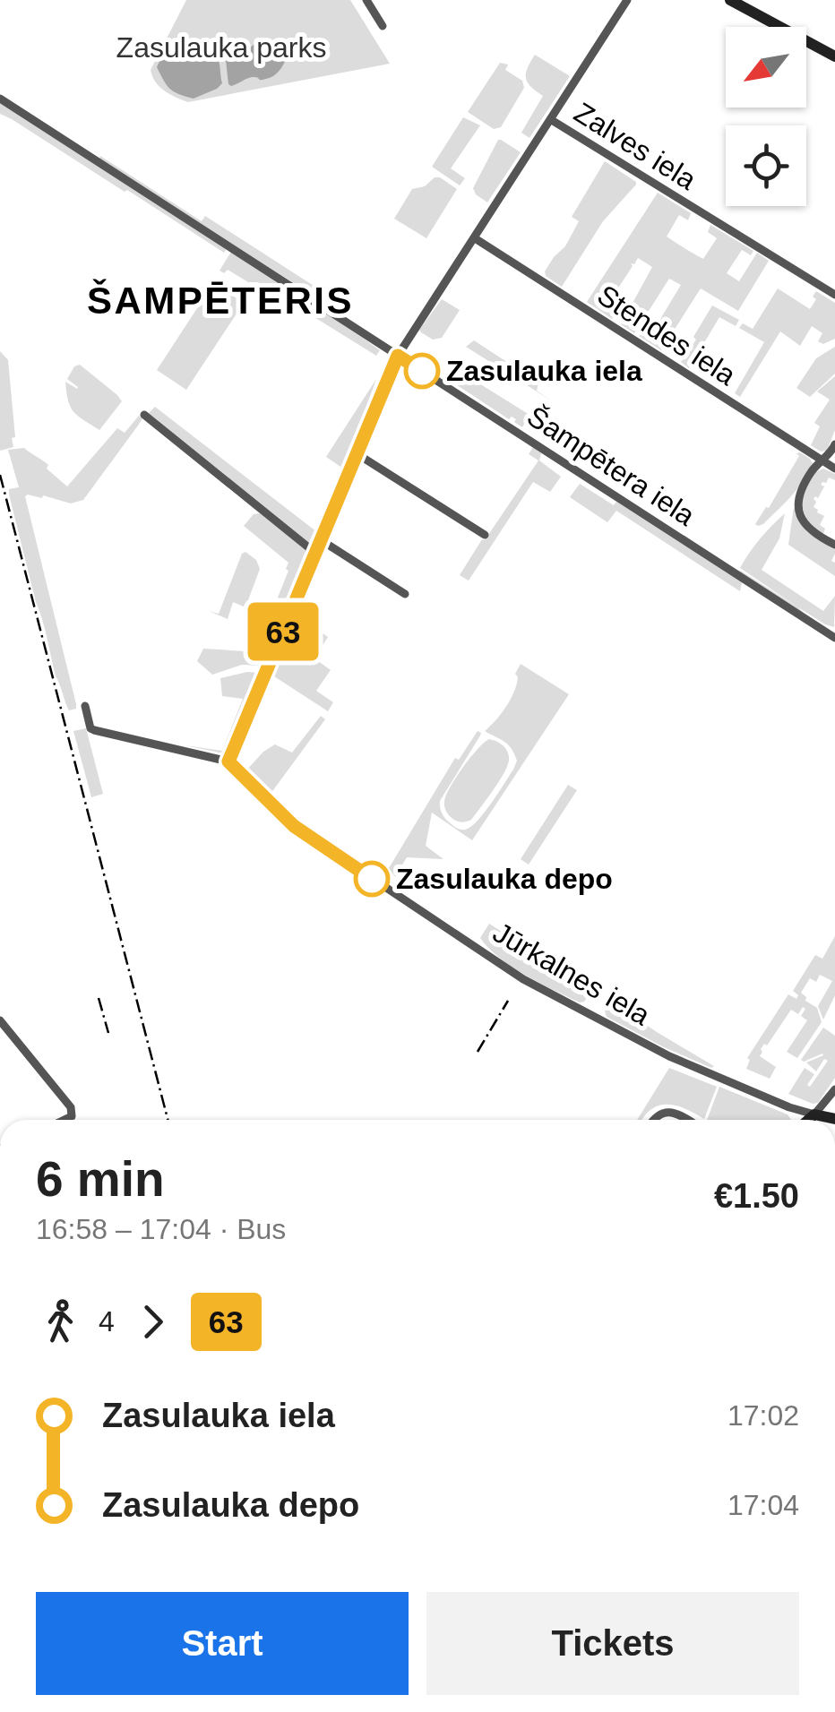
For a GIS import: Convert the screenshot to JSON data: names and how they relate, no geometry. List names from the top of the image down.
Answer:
{
  "streets": {
    "street": [
      "Zalves iela",
      "Stendes iela",
      "Šampētera iela",
      "Jūrkalnes iela"
    ]
  },
  "districts": ["ŠAMPĒTERIS"],
  "parks": ["Zasulauka parks"],
  "places": ["Zasulauka iela", "Zasulauka depo"],
  "lines": ["bus line 63"],
  "north": "bottom left",
  "page": {
    "on_map": "63",
    "heading": ["6 min", "16:58 – 17:04 · Bus", "€1.50"],
    "legs": ["4", "63"],
    "list": [
      {
        "name": "Zasulauka iela",
        "value": "17:02"
      },
      {
        "name": "Zasulauka depo",
        "value": "17:04"
      }
    ],
    "buttons": ["Start", "Tickets"]
  }
}
